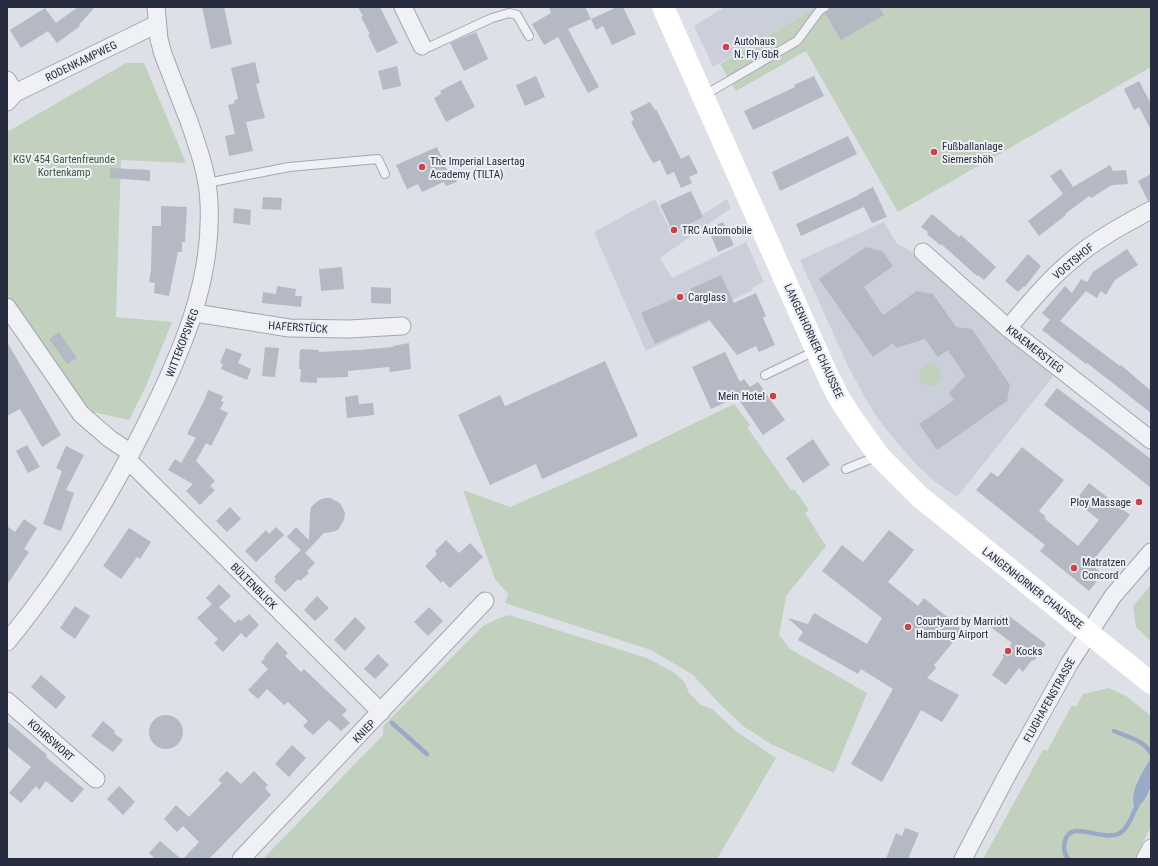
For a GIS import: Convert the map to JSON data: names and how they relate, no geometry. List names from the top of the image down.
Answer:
{
  "streets": {
    "main road": ["LANGENHORNER CHAUSSEE"],
    "street": [
      "RODENKAMPWEG",
      "VOGTSHOF",
      "HAFERSTÜCK",
      "WITTEKOPSWEG",
      "KRAEMERSTIEG",
      "BÜLTENBLICK",
      "FLUGHAFENSTRASSE",
      "KNIEP",
      "KOHRSWORT"
    ]
  },
  "crossings": [
    ["RODENKAMPWEG", "WITTEKOPSWEG"],
    ["VOGTSHOF", "KRAEMERSTIEG"],
    ["HAFERSTÜCK", "WITTEKOPSWEG"],
    ["LANGENHORNER CHAUSSEE", "FLUGHAFENSTRASSE"],
    ["WITTEKOPSWEG", "BÜLTENBLICK"],
    ["BÜLTENBLICK", "KNIEP"]
  ],
  "parks": ["KGV 454 Gartenfreunde Kortenkamp"],
  "places": [
    "Autohaus N. Fly GbR",
    "Fußballanlage Siemershöh",
    "The Imperial Lasertag Academy (TILTA)",
    "TRC Automobile",
    "Carglass",
    "Mein Hotel",
    "Ploy Massage",
    "Matratzen Concord",
    "Courtyard by Marriott Hamburg Airport",
    "Kocks"
  ]
}
